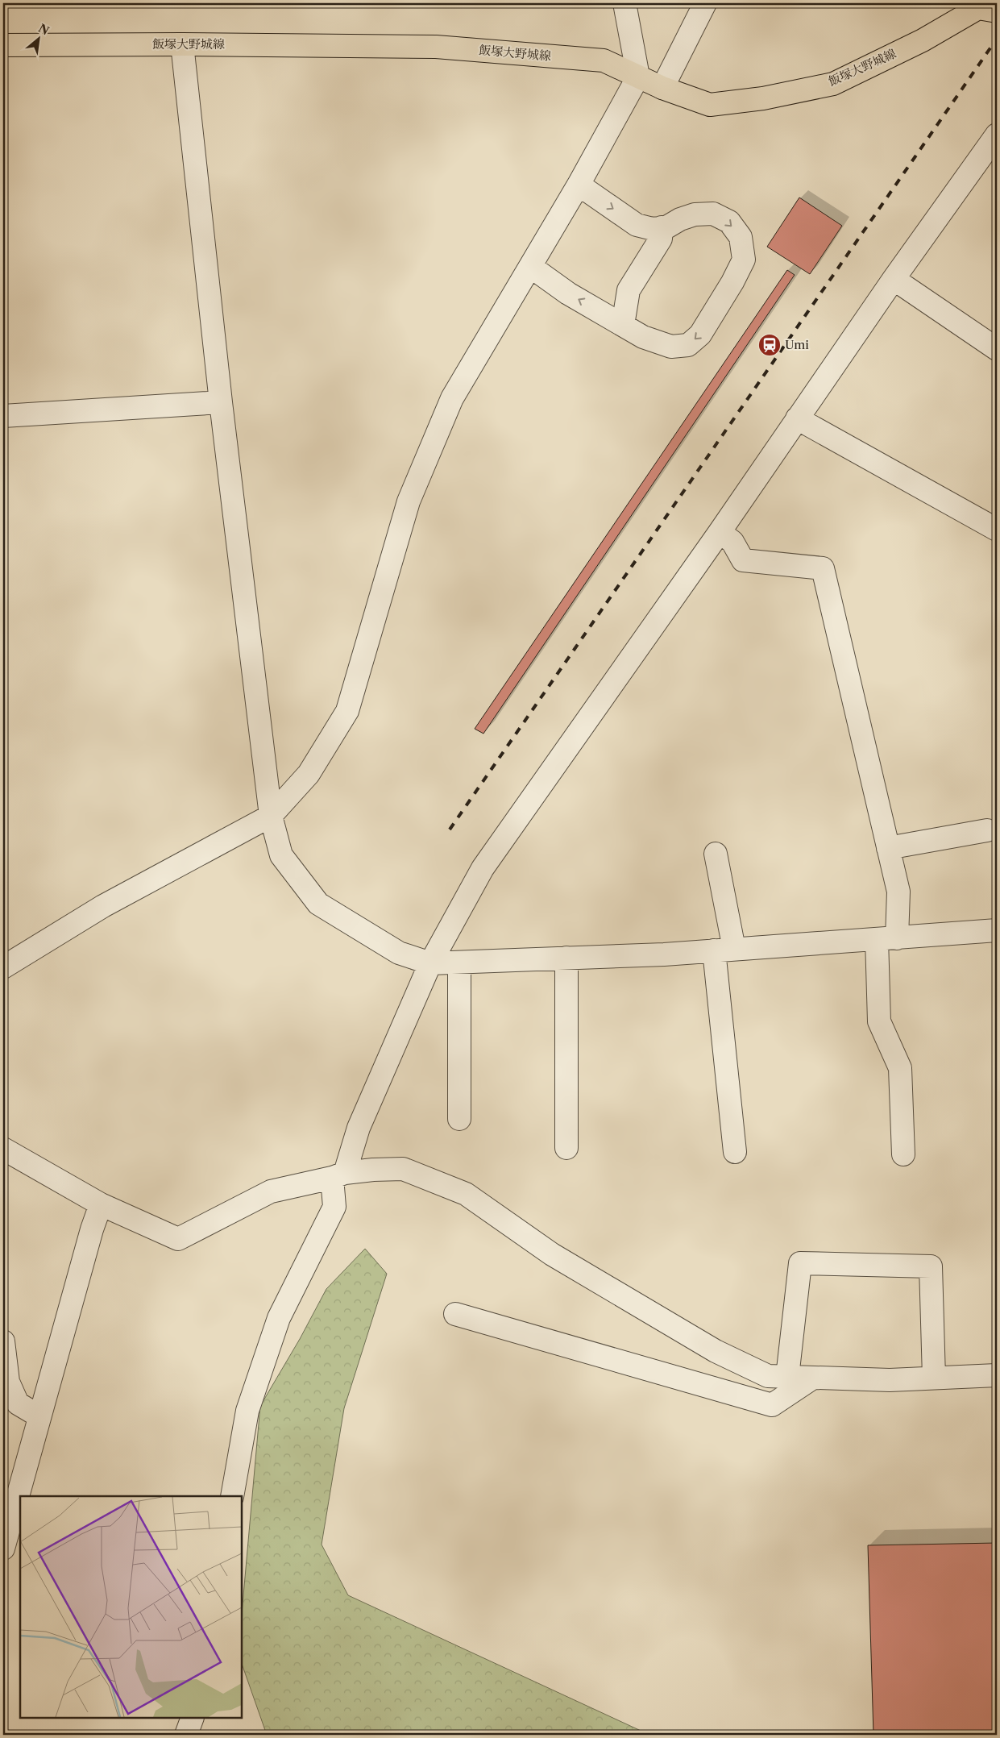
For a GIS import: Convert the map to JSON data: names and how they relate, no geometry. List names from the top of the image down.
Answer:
{
  "streets": {
    "main road": ["飯塚大野城線"]
  },
  "places": {
    "station": ["Umi"]
  },
  "north": "top right"
}
